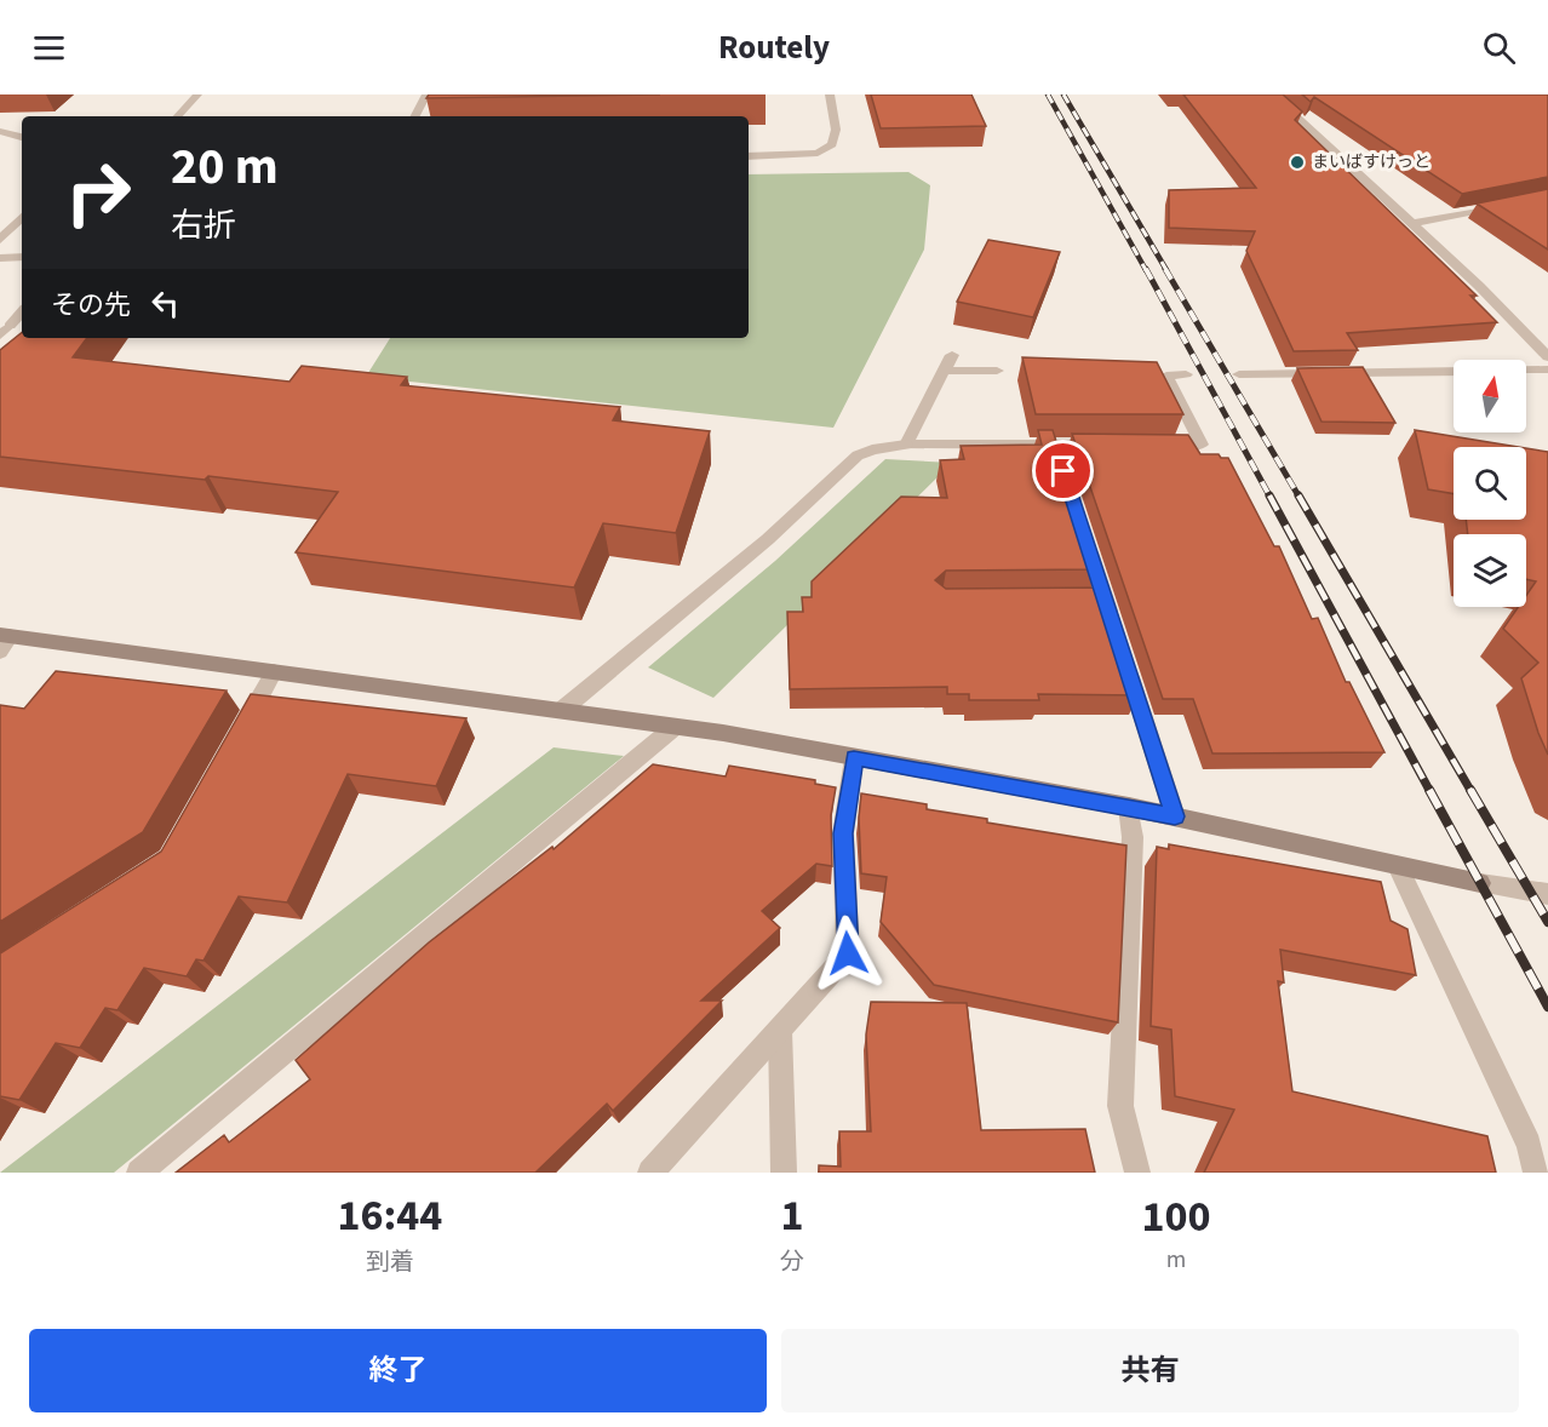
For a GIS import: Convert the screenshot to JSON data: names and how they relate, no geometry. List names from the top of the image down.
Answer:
{
  "places": ["まいばすけっと"],
  "north": "top",
  "page": {
    "header": "Routely",
    "turn": ["20 m", "右折"],
    "then": "その先",
    "eta": [
      "16:44",
      "到着",
      "1",
      "分",
      "100",
      "m"
    ],
    "buttons": ["終了", "共有"]
  }
}
